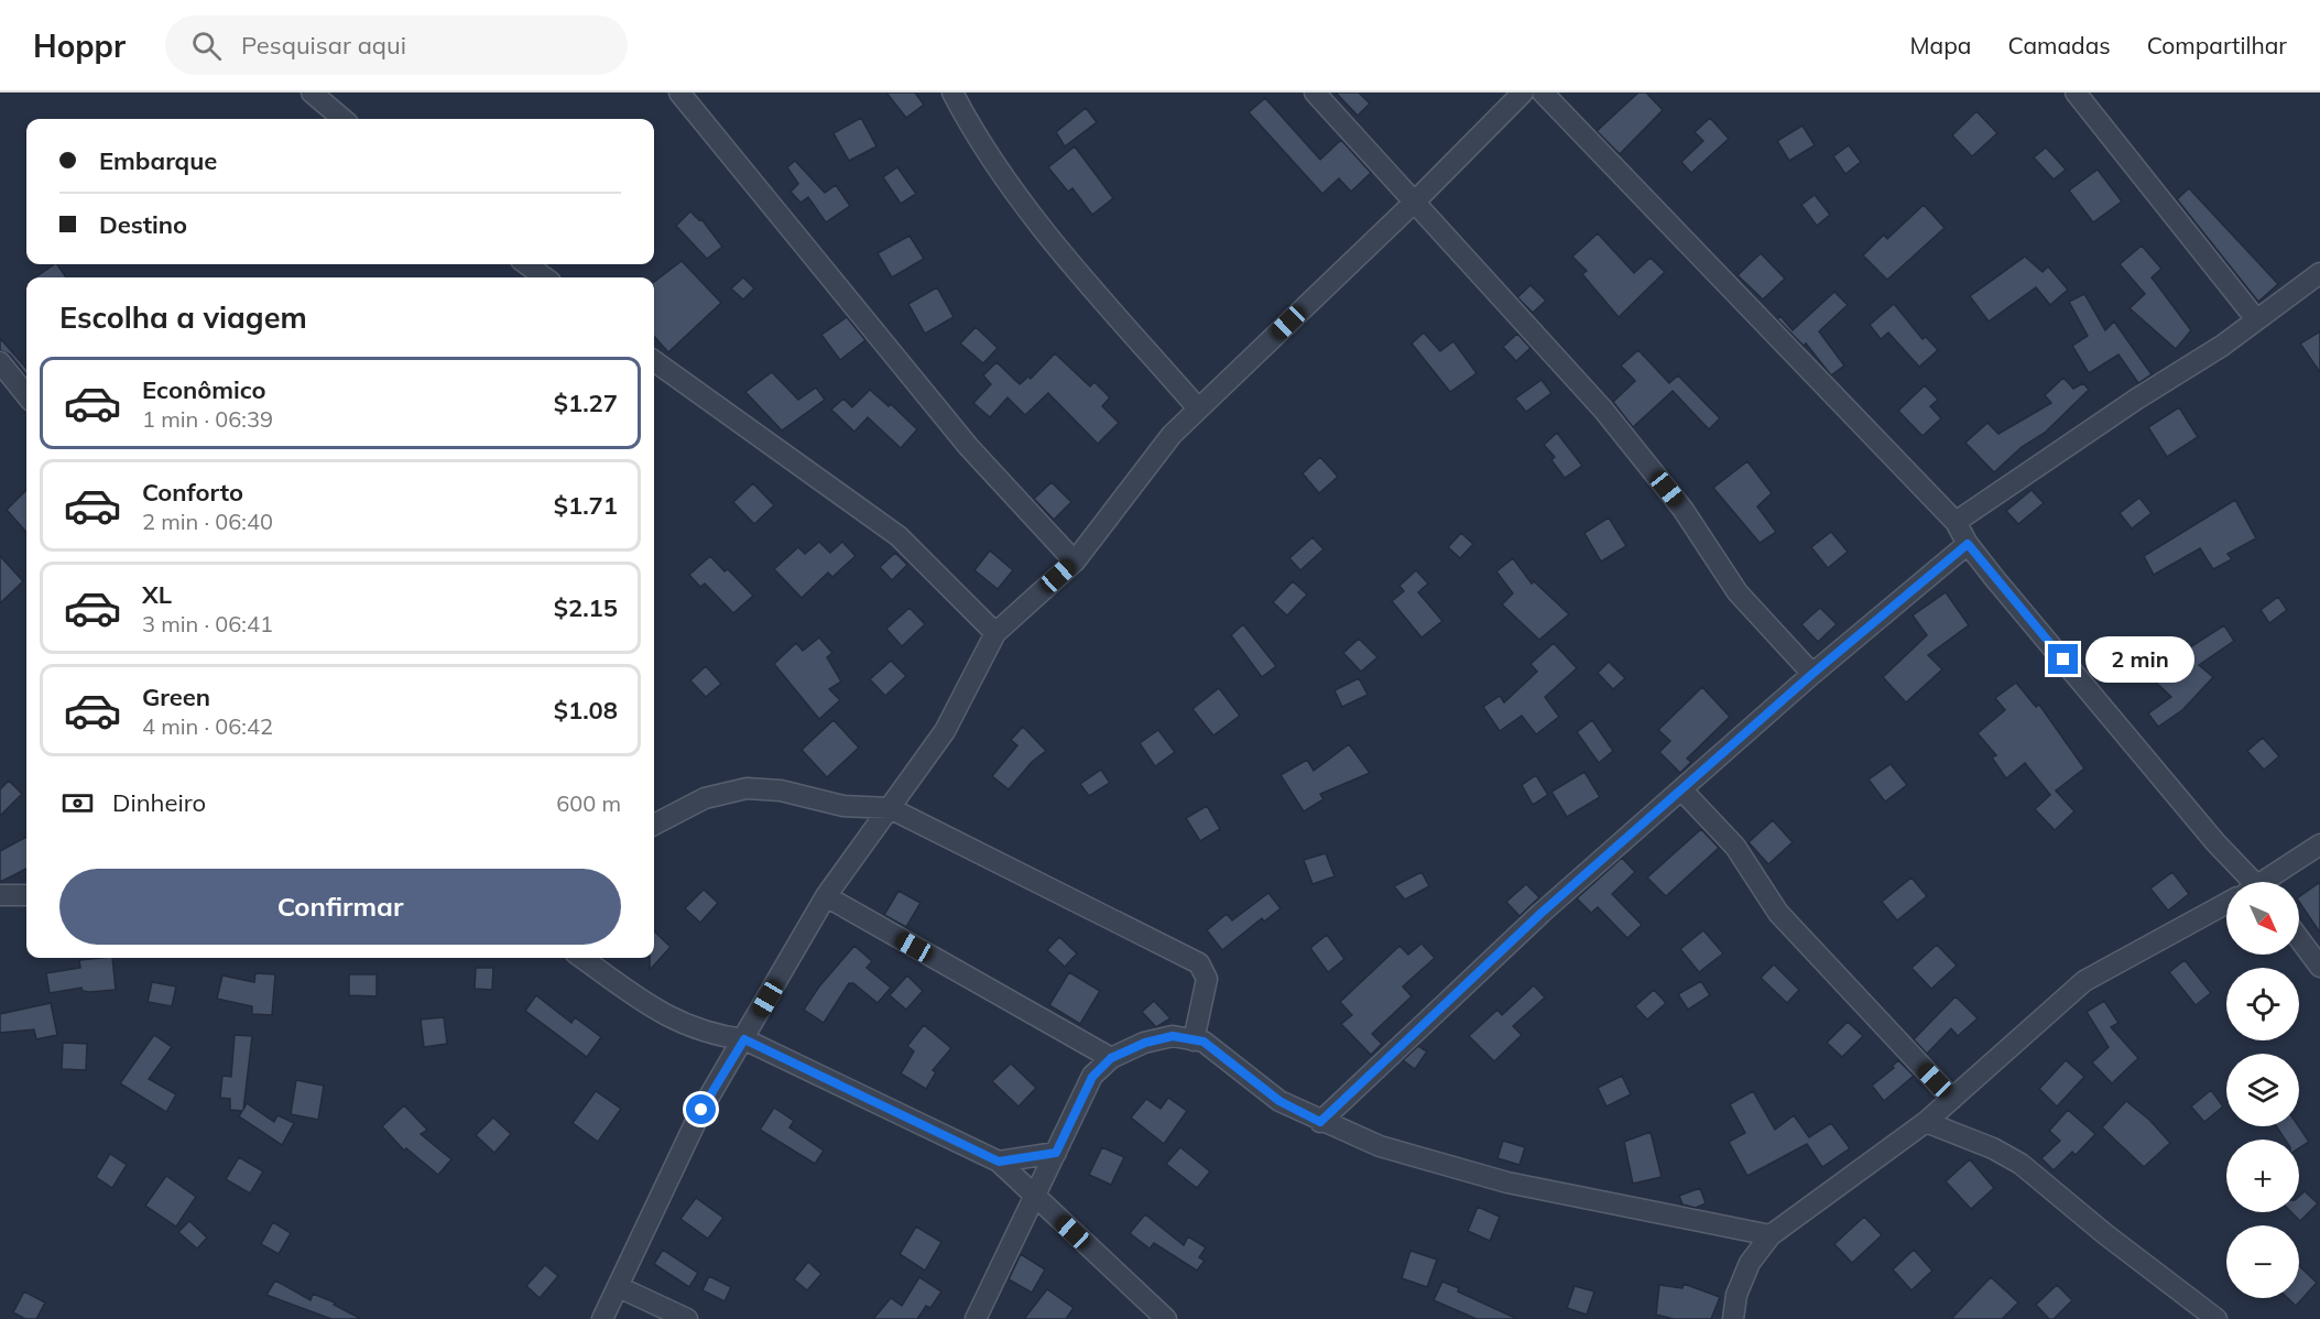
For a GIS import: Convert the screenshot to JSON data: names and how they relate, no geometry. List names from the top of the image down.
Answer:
{
  "north": "bottom right",
  "page": {
    "header": "Hoppr",
    "search": "Pesquisar aqui",
    "nav": ["Mapa", "Camadas", "Compartilhar"],
    "banner": ["Embarque", "Destino"],
    "heading": "Escolha a viagem",
    "list": [
      {
        "name": "Econômico",
        "note": "1 min · 06:39",
        "value": "$1.27"
      },
      {
        "name": "Conforto",
        "note": "2 min · 06:40",
        "value": "$1.71"
      },
      {
        "name": "XL",
        "note": "3 min · 06:41",
        "value": "$2.15"
      },
      {
        "name": "Green",
        "note": "4 min · 06:42",
        "value": "$1.08"
      }
    ],
    "bubble": "2 min",
    "pay": ["Dinheiro", "600 m"],
    "buttons": "Confirmar",
    "map_buttons": ["+", "−"]
  }
}
